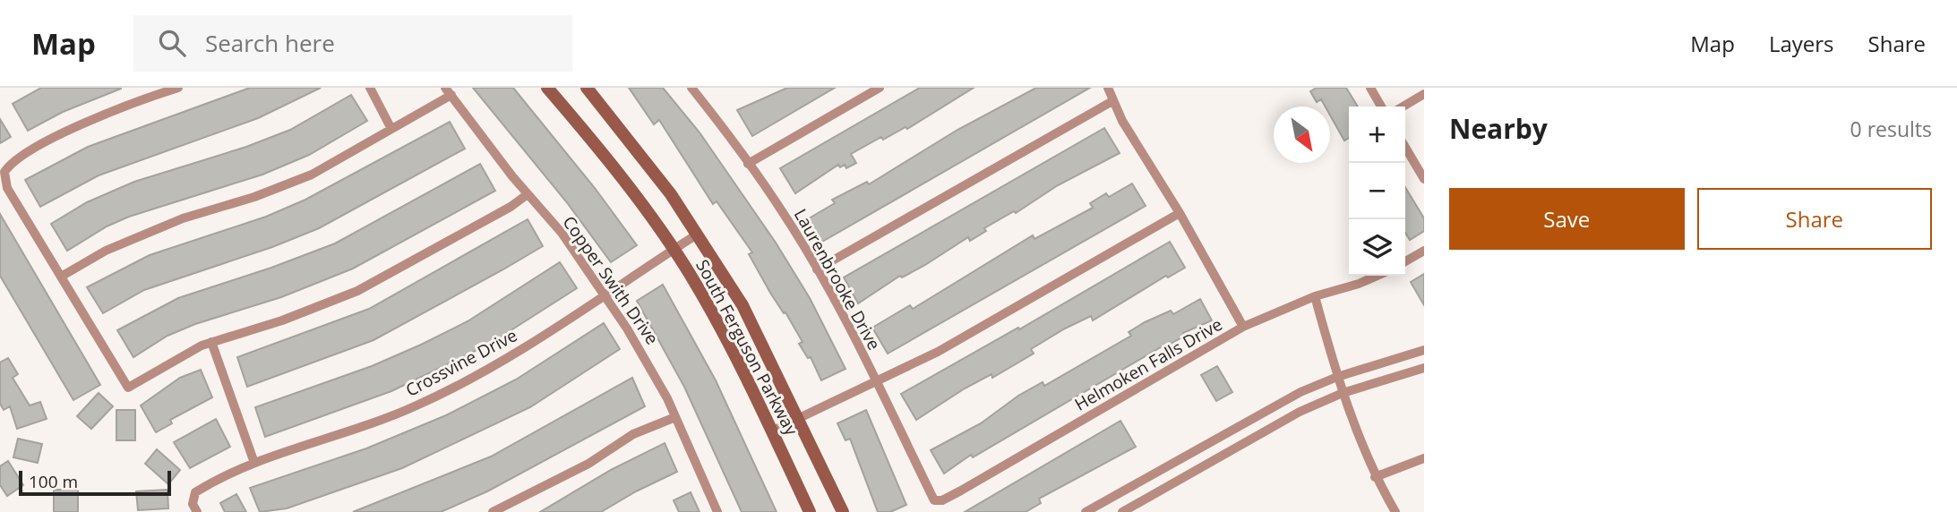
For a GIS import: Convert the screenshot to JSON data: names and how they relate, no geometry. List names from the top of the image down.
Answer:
{
  "streets": {
    "street": [
      "Laurenbrooke Drive",
      "Copper Swith Drive",
      "South Ferguson Parkway",
      "Crossvine Drive",
      "Helmoken Falls Drive"
    ]
  },
  "crossings": [
    ["Laurenbrooke Drive", "Helmoken Falls Drive"],
    ["Copper Swith Drive", "Crossvine Drive"],
    ["South Ferguson Parkway", "Crossvine Drive"]
  ],
  "scale_bar": "100 m",
  "north": "bottom right",
  "page": {
    "header": "Map",
    "search": "Search here",
    "nav": ["Map", "Layers", "Share"],
    "heading": ["Nearby", "0 results"],
    "map_buttons": ["+", "−"],
    "buttons": ["Save", "Share"],
    "scale": "100 m"
  }
}
